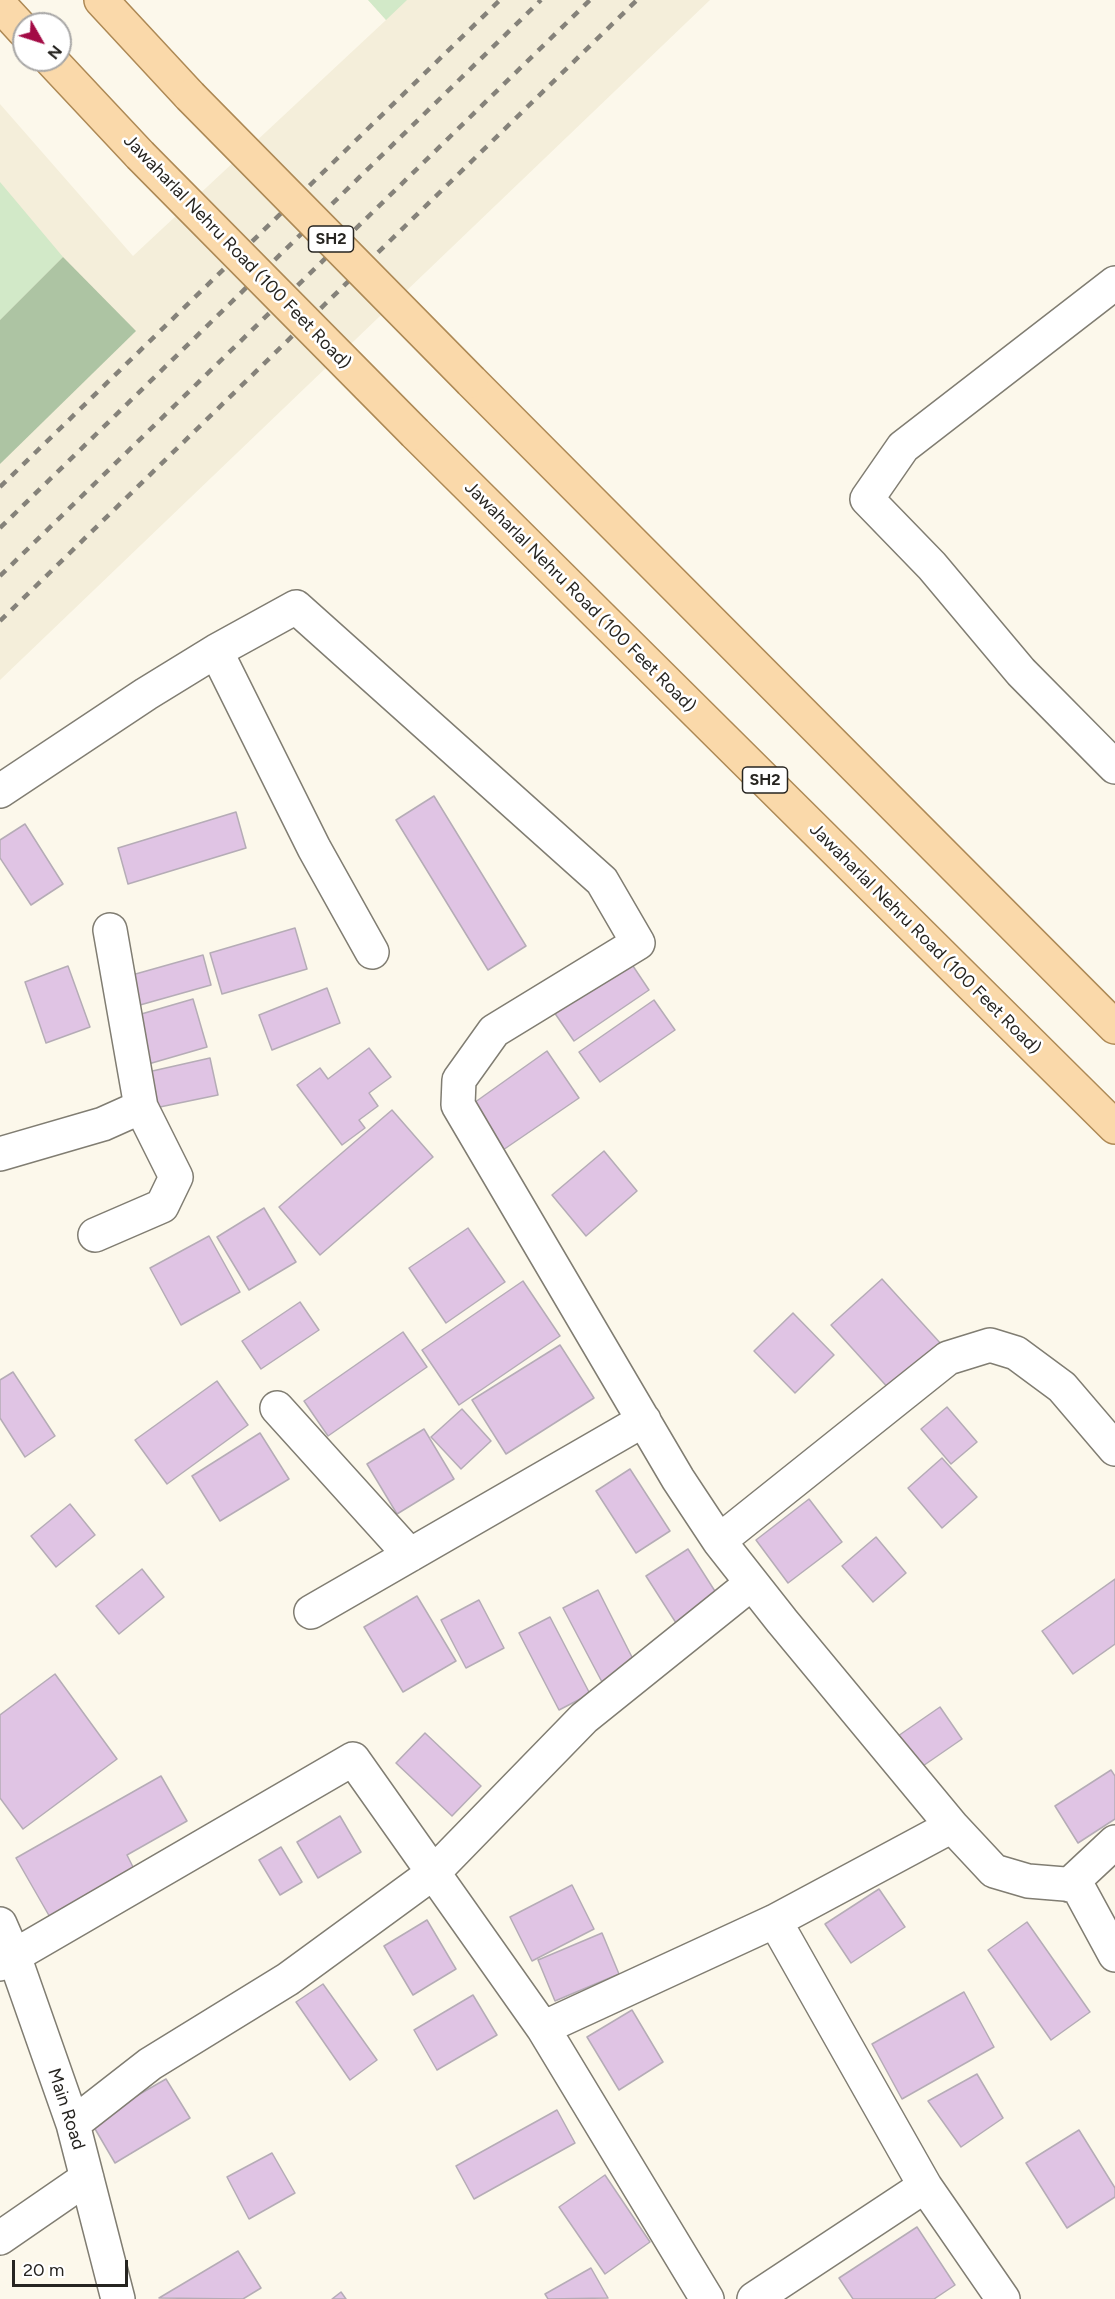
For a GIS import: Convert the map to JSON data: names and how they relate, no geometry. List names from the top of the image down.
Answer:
{
  "streets": {
    "main road": ["SH2", "Jawaharlal Nehru Road (100 Feet Road)"],
    "street": ["Main Road"]
  },
  "scale_bar": "20 m",
  "north": "bottom right"
}
